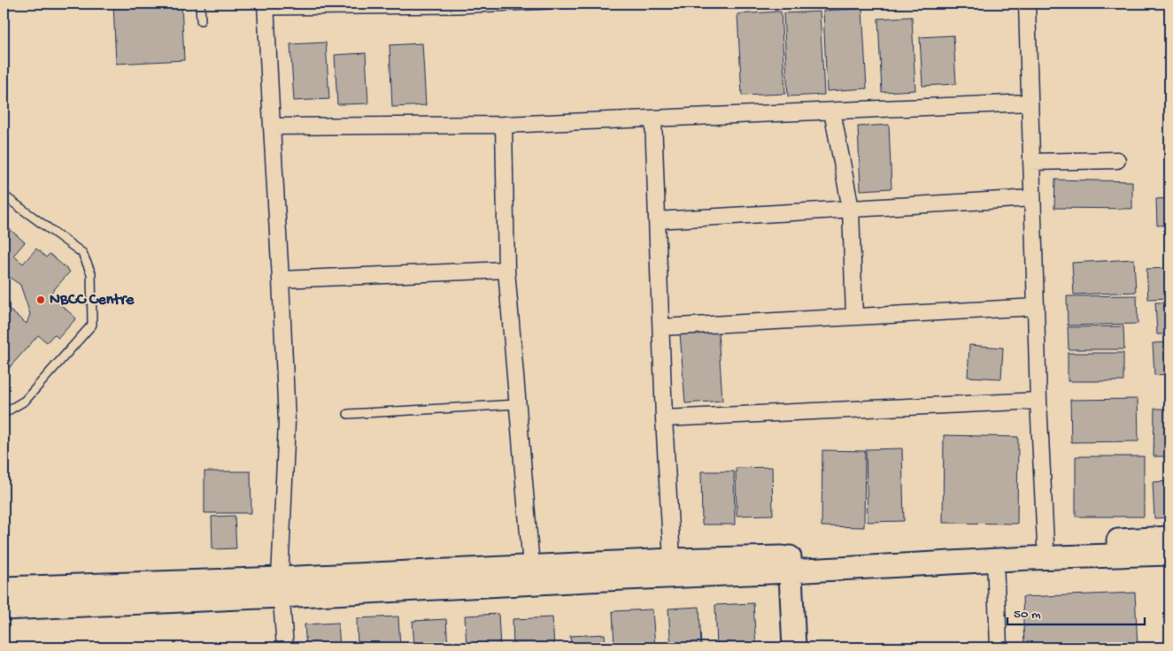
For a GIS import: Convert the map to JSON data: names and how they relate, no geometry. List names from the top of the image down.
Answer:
{
  "places": ["NBCC Centre"],
  "scale_bar": "50 m"
}
